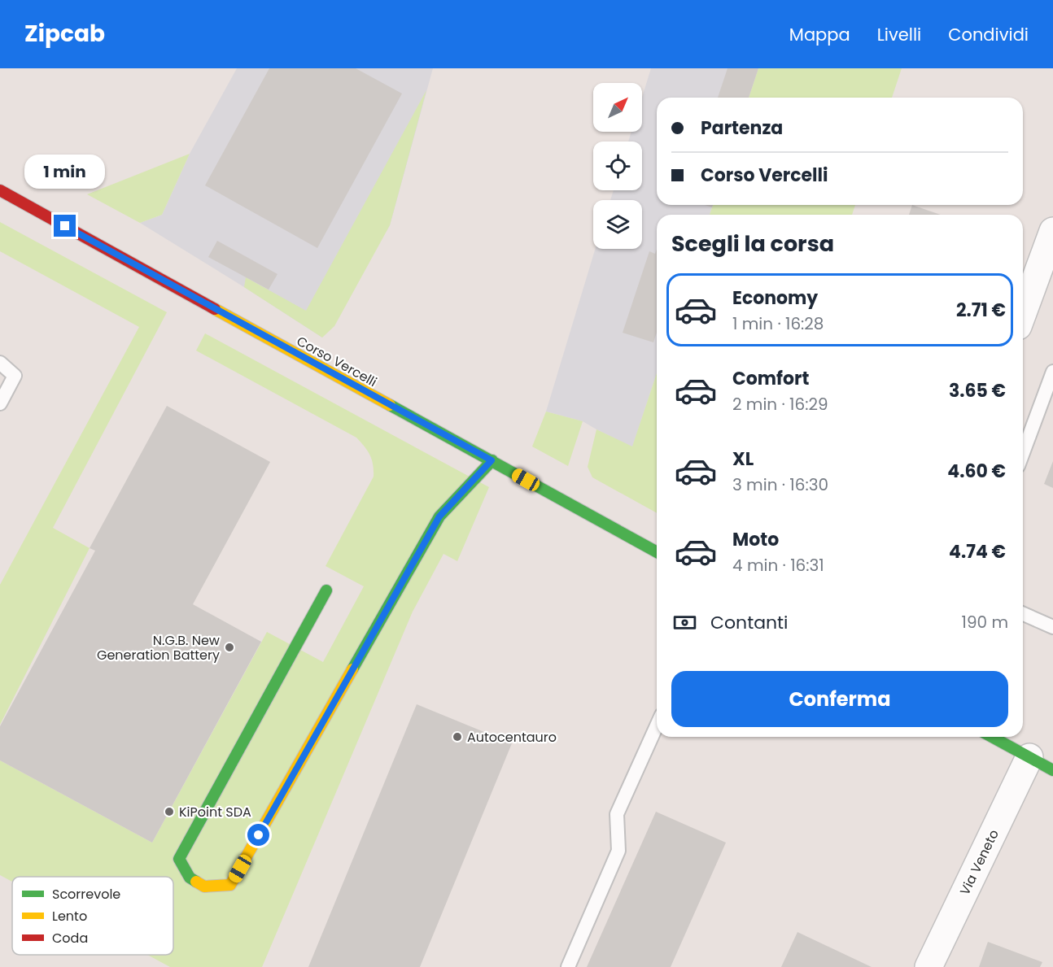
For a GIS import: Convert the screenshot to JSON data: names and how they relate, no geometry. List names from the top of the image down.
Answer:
{
  "streets": {
    "street": ["Corso Vercelli", "Via Veneto"]
  },
  "places": ["N.G.B. New Generation Battery", "Autocentauro", "KiPoint SDA"],
  "legend": ["Scorrevole", "Lento", "Coda"],
  "north": "top right",
  "page": {
    "header": "Zipcab",
    "nav": ["Mappa", "Livelli", "Condividi"],
    "banner": ["Partenza", "Corso Vercelli"],
    "bubble": "1 min",
    "heading": "Scegli la corsa",
    "list": [
      {
        "name": "Economy",
        "note": "1 min · 16:28",
        "value": "2.71 €"
      },
      {
        "name": "Comfort",
        "note": "2 min · 16:29",
        "value": "3.65 €"
      },
      {
        "name": "XL",
        "note": "3 min · 16:30",
        "value": "4.60 €"
      },
      {
        "name": "Moto",
        "note": "4 min · 16:31",
        "value": "4.74 €"
      }
    ],
    "pay": ["Contanti", "190 m"],
    "buttons": "Conferma"
  }
}
